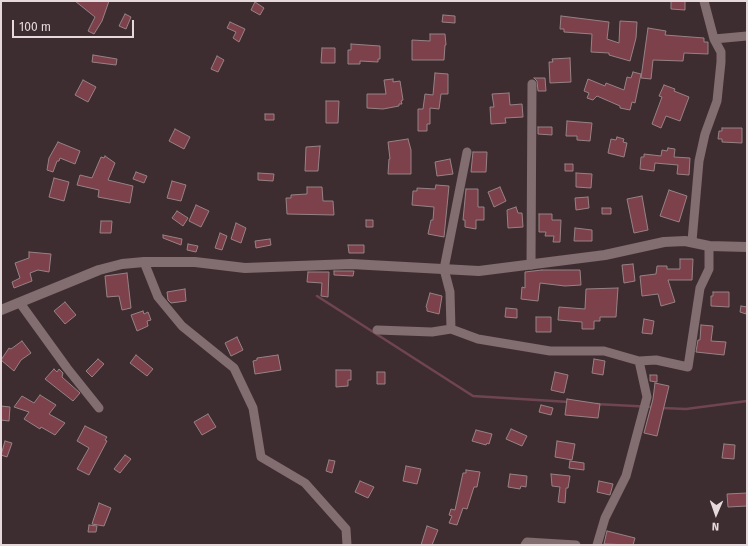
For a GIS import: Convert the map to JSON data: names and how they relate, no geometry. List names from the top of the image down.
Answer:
{
  "scale_bar": "100 m",
  "north": "bottom"
}
